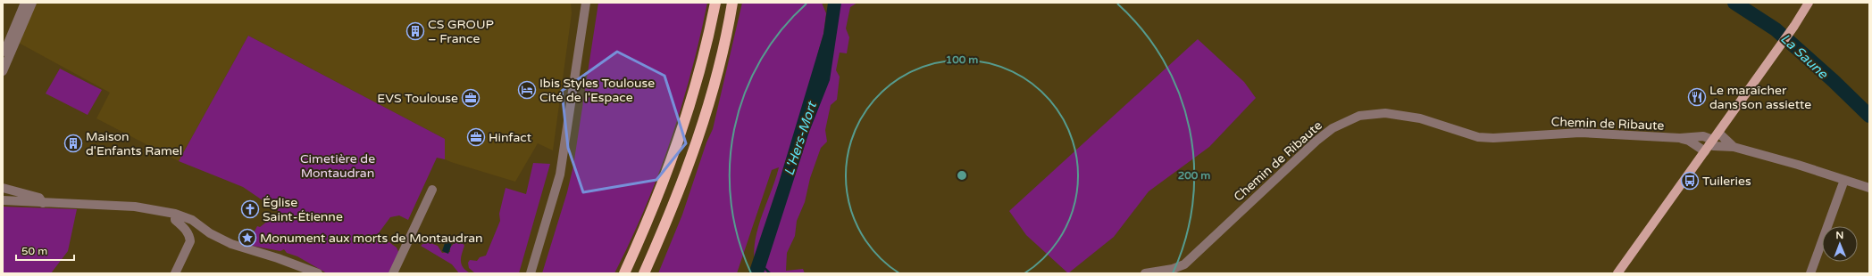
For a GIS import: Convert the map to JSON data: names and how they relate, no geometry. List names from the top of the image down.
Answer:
{
  "streets": {
    "street": ["Chemin de Ribaute"]
  },
  "water": ["La Saune", "L'Hers-Mort"],
  "parks": ["Cimetière de Montaudran"],
  "places": {
    "building": ["CS GROUP – France", "Maison d'Enfants Ramel"],
    "hotel": ["Ibis Styles Toulouse Cité de l'Espace"],
    "restaurant": ["Le maraîcher dans son assiette"],
    "office": ["EVS Toulouse", "Hinfact"],
    "bus stop": ["Tuileries"],
    "church": ["Église Saint-Étienne"],
    "place": ["Monument aux morts de Montaudran"]
  },
  "scale_bar": "50 m",
  "north": "top",
  "rings": ["100 m", "200 m"]
}
